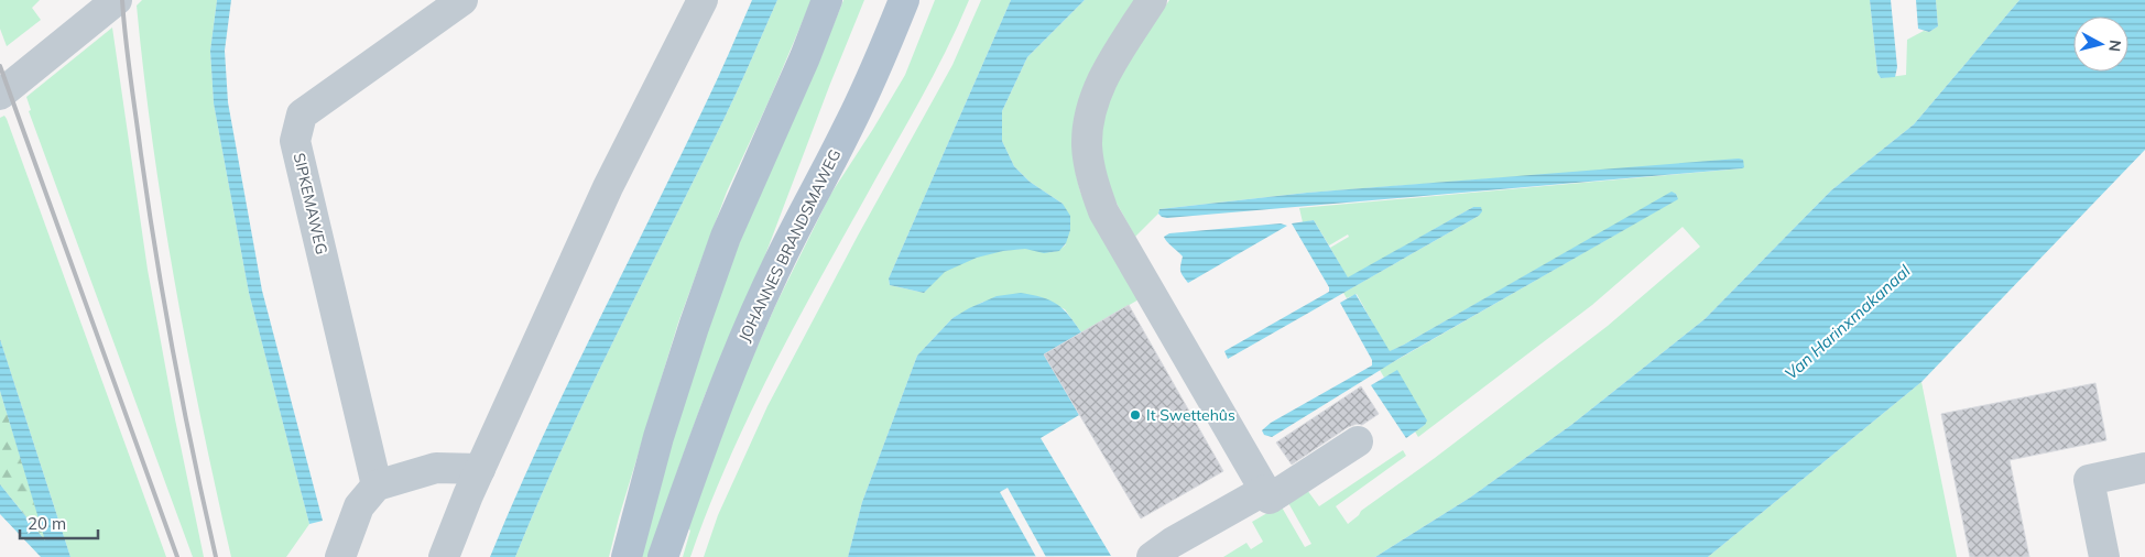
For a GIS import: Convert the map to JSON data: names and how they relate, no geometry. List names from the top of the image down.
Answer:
{
  "streets": {
    "main road": ["JOHANNES BRANDSMAWEG"],
    "street": ["SIPKEMAWEG"]
  },
  "water": ["Van Harinxmakanaal"],
  "places": ["It Swettehûs"],
  "scale_bar": "20 m",
  "north": "right"
}
